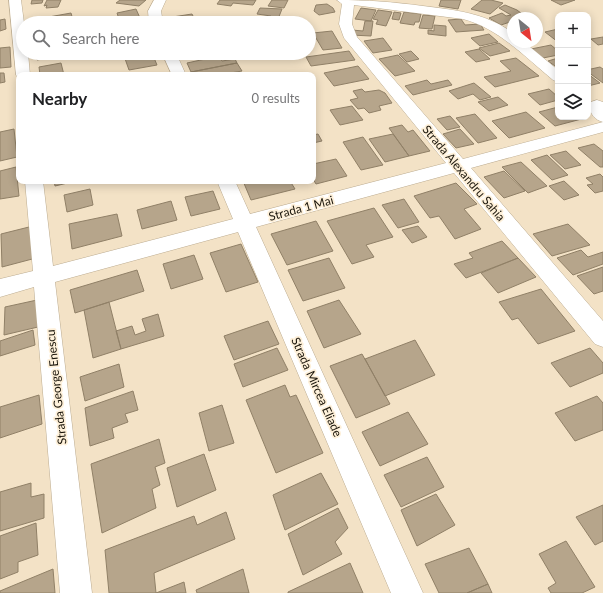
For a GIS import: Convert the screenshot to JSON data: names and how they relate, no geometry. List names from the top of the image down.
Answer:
{
  "streets": {
    "street": [
      "Strada Alexandru Sahia",
      "Strada 1 Mai",
      "Strada George Enescu",
      "Strada Mircea Eliade"
    ]
  },
  "crossings": [
    ["Strada Alexandru Sahia", "Strada 1 Mai"],
    ["Strada 1 Mai", "Strada George Enescu"],
    ["Strada 1 Mai", "Strada Mircea Eliade"]
  ],
  "north": "bottom right",
  "page": {
    "map_buttons": ["+", "−"],
    "search": "Search here",
    "heading": ["Nearby", "0 results"]
  }
}
